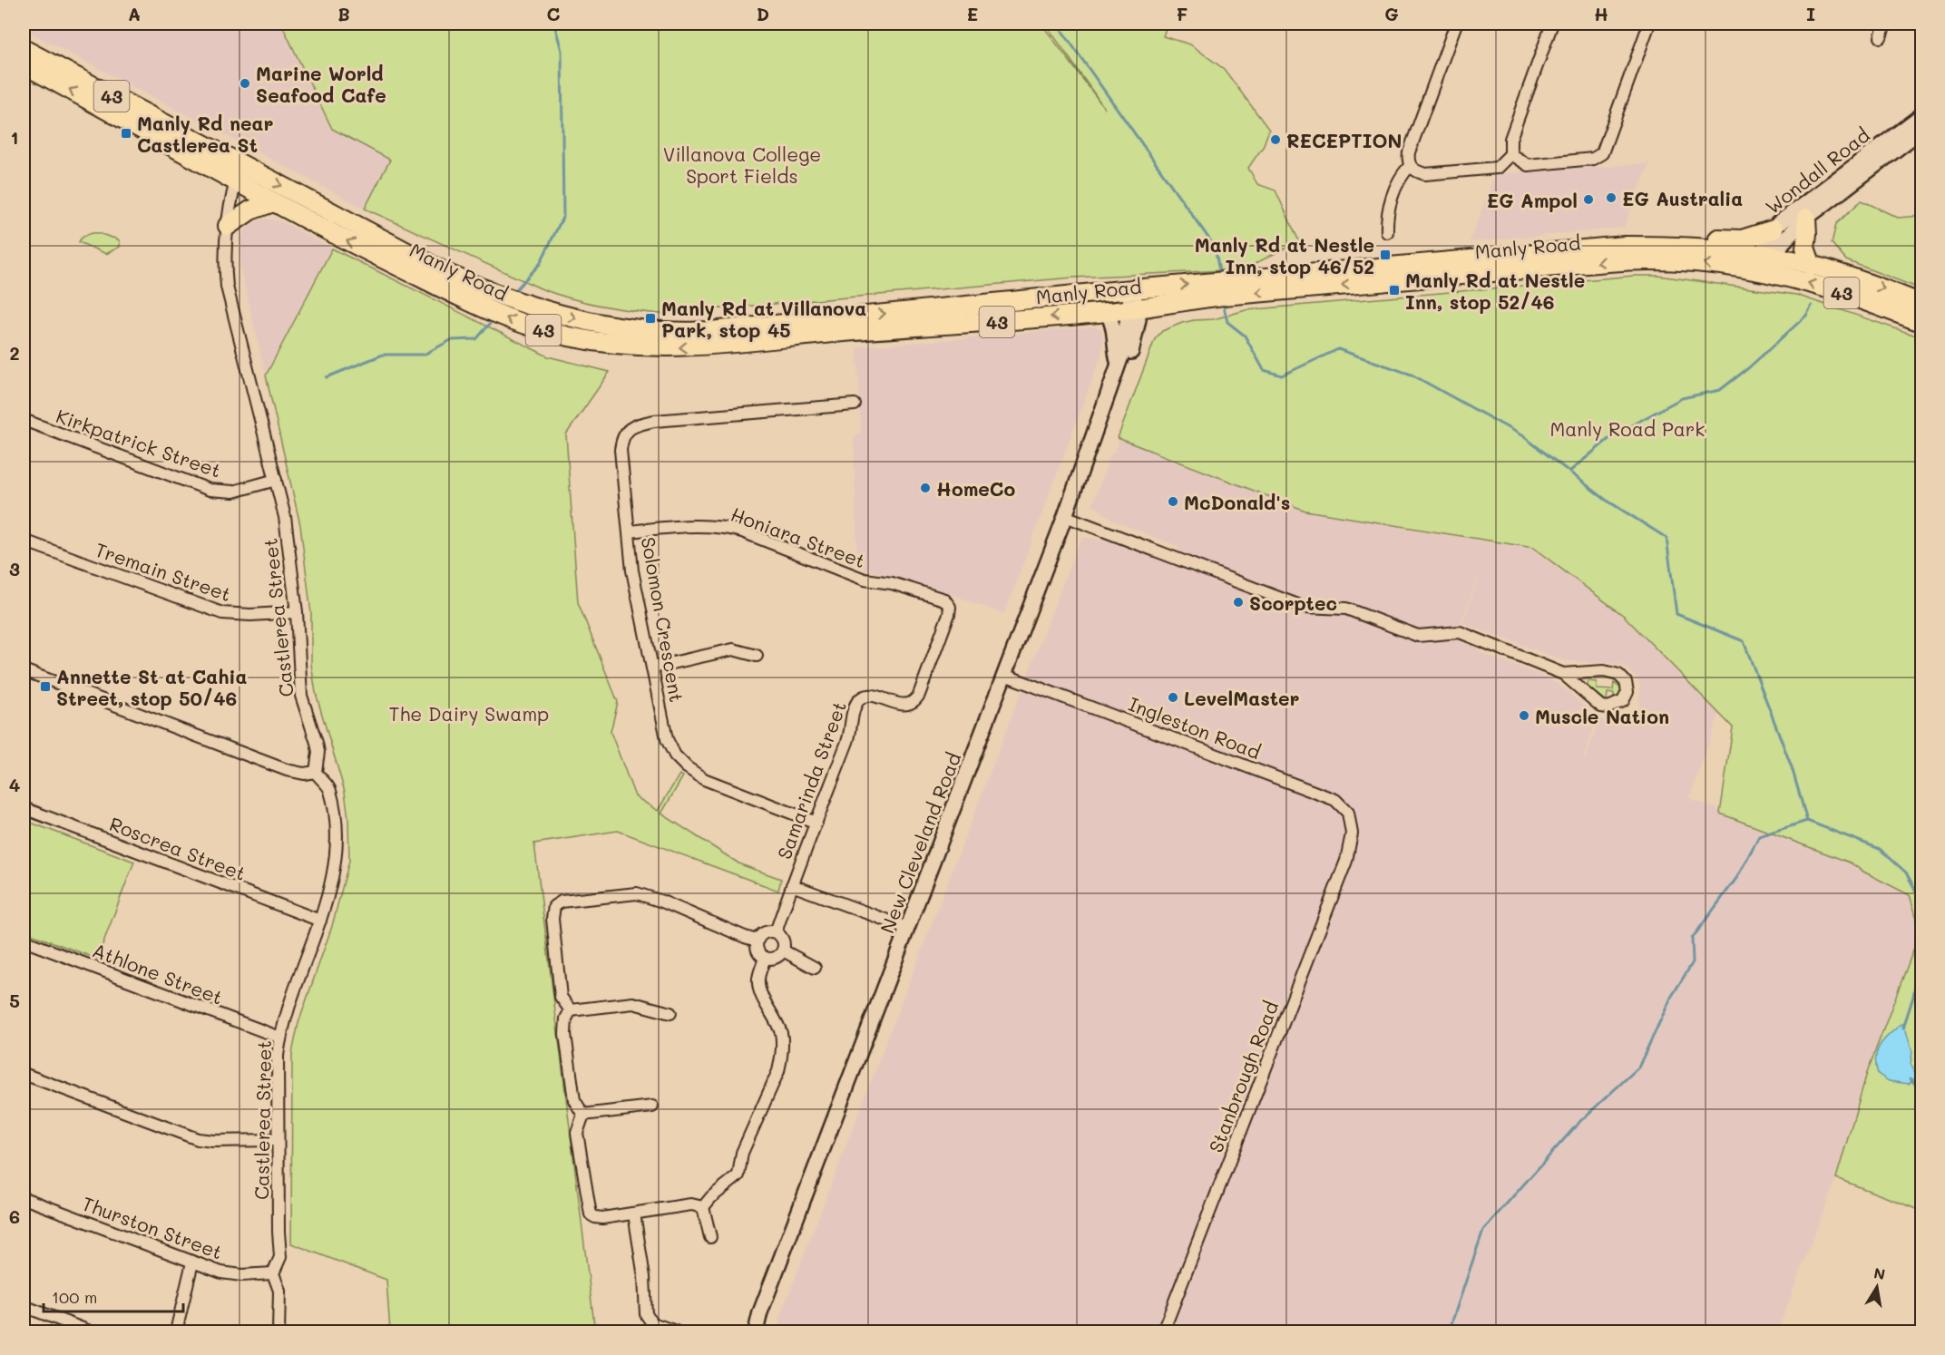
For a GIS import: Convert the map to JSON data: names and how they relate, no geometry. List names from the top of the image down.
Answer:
{
  "streets": {
    "main road": ["43", "Wondall Road", "Manly Road"],
    "street": [
      "Kirkpatrick Street",
      "Honiara Street",
      "Tremain Street",
      "Castlerea Street",
      "Solomon Crescent",
      "Ingleston Road",
      "Samarinda Street",
      "New Cleveland Road",
      "Roscrea Street",
      "Athlone Street",
      "Stanbrough Road",
      "Thurston Street"
    ]
  },
  "crossings": [
    ["Wondall Road", "Manly Road"],
    ["Manly Road", "Castlerea Street"],
    ["Manly Road", "New Cleveland Road"],
    ["Kirkpatrick Street", "Castlerea Street"],
    ["Honiara Street", "Solomon Crescent"],
    ["Honiara Street", "Samarinda Street"],
    ["Tremain Street", "Castlerea Street"],
    ["Castlerea Street", "Roscrea Street"],
    ["Castlerea Street", "Athlone Street"],
    ["Castlerea Street", "Thurston Street"],
    ["Solomon Crescent", "Samarinda Street"],
    ["Ingleston Road", "New Cleveland Road"],
    ["Ingleston Road", "Stanbrough Road"]
  ],
  "parks": ["Villanova College Sport Fields", "Manly Road Park", "The Dairy Swamp"],
  "places": {
    "other": [
      "Marine World Seafood Cafe",
      "RECEPTION",
      "EG Australia",
      "EG Ampol",
      "HomeCo",
      "McDonald's",
      "Scorptec",
      "LevelMaster",
      "Muscle Nation"
    ],
    "transit": [
      "Manly Rd near Castlerea St",
      "Manly Rd at Nestle Inn, stop 46/52",
      "Manly Rd at Nestle Inn, stop 52/46",
      "Manly Rd at Villanova Park, stop 45",
      "Annette St at Cahia Street, stop 50/46"
    ]
  },
  "scale_bar": "100 m",
  "north": "top",
  "grid": {
    "columns": [
      "A",
      "B",
      "C",
      "D",
      "E",
      "F",
      "G",
      "H",
      "I"
    ],
    "rows": [
      "1",
      "2",
      "3",
      "4",
      "5",
      "6"
    ]
  }
}
